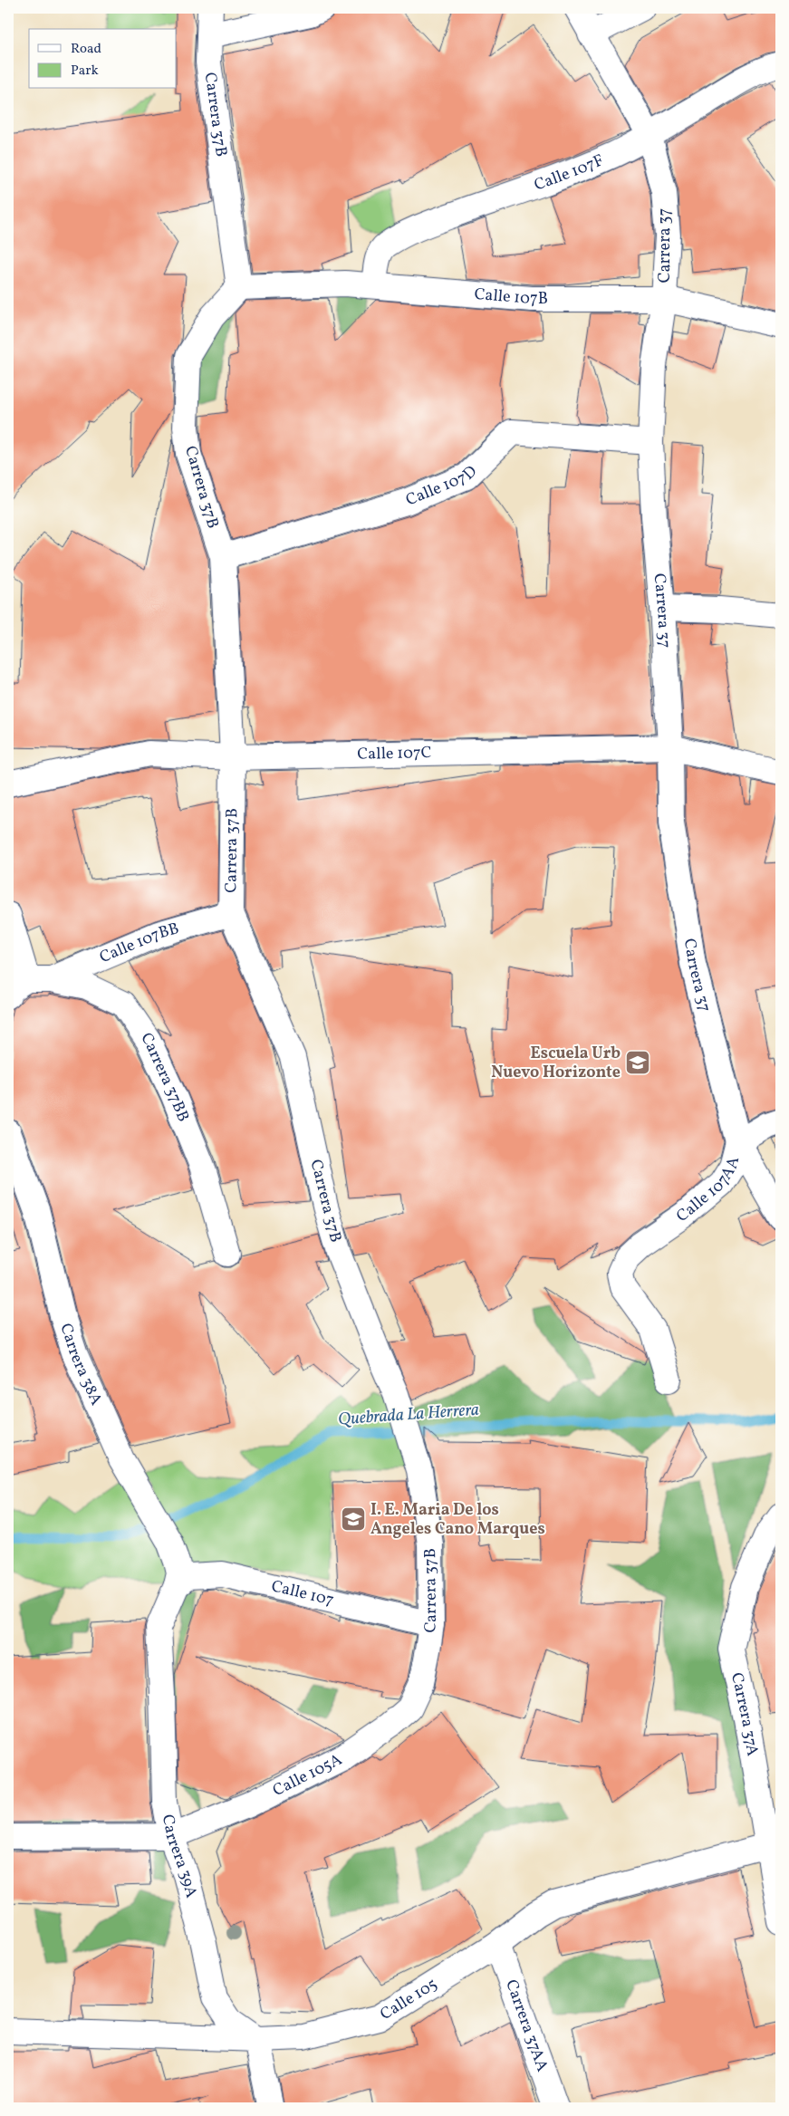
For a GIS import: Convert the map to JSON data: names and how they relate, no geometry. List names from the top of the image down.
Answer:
{
  "streets": {
    "street": [
      "Carrera 37B",
      "Calle 107F",
      "Carrera 37",
      "Calle 107B",
      "Calle 107D",
      "Calle 107C",
      "Calle 107BB",
      "Carrera 37BB",
      "Calle 107AA",
      "Carrera 38A",
      "Calle 107",
      "Carrera 37A",
      "Calle 105A",
      "Carrera 39A",
      "Calle 105",
      "Carrera 37AA"
    ]
  },
  "crossings": [
    ["Carrera 37B", "Calle 107B"],
    ["Carrera 37B", "Calle 107D"],
    ["Carrera 37B", "Calle 107C"],
    ["Carrera 37B", "Calle 107BB"],
    ["Carrera 37B", "Calle 107"],
    ["Carrera 37B", "Calle 105A"],
    ["Calle 107F", "Carrera 37"],
    ["Calle 107F", "Calle 107B"],
    ["Carrera 37", "Calle 107B"],
    ["Carrera 37", "Calle 107D"],
    ["Carrera 37", "Calle 107C"],
    ["Carrera 37", "Calle 107AA"],
    ["Calle 107BB", "Carrera 37BB"],
    ["Carrera 38A", "Calle 107"],
    ["Carrera 38A", "Carrera 39A"],
    ["Calle 107", "Carrera 39A"],
    ["Carrera 37A", "Calle 105"],
    ["Calle 105A", "Carrera 39A"],
    ["Carrera 39A", "Calle 105"],
    ["Calle 105", "Carrera 37AA"]
  ],
  "water": ["Quebrada La Herrera"],
  "places": {
    "school or university": ["Escuela Urb Nuevo Horizonte", "I. E. Maria De los Angeles Cano Marques"]
  },
  "legend": ["Road", "Park"]
}
